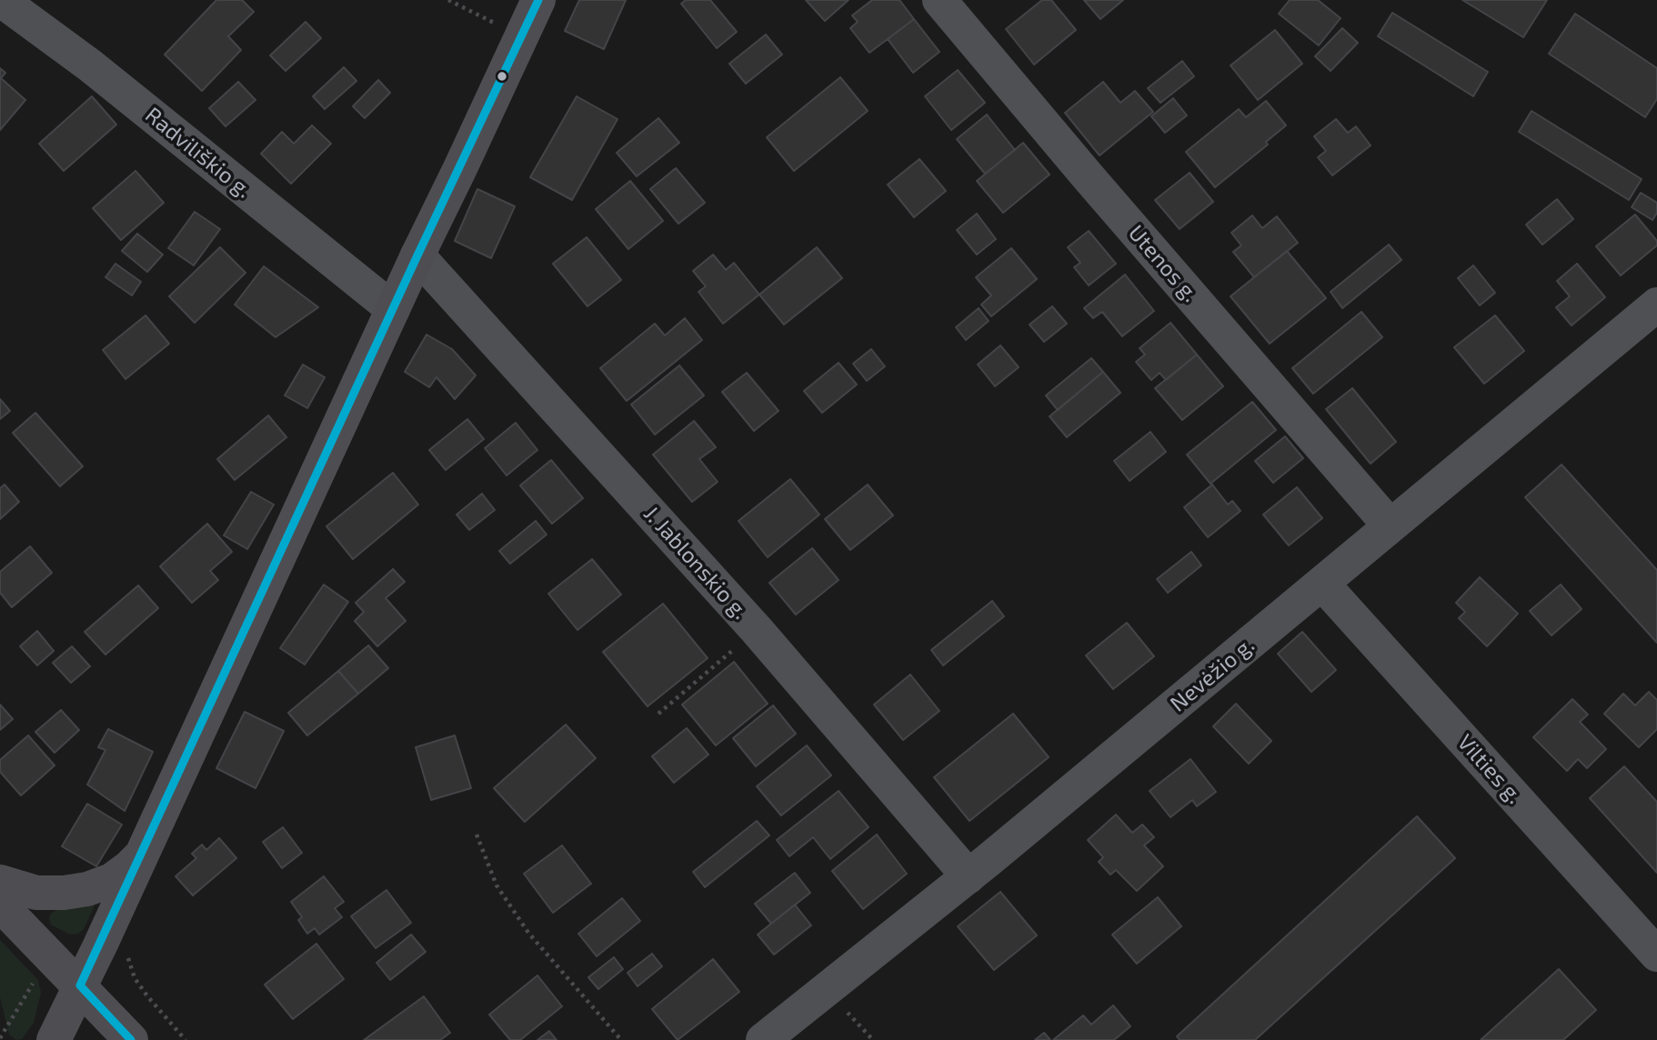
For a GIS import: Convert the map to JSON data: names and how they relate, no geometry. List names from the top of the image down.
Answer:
{
  "streets": {
    "street": [
      "Radviliškio g.",
      "Utenos g.",
      "J. Jablonskio g.",
      "Nevėžio g.",
      "Vilties g."
    ]
  },
  "crossings": [
    ["Utenos g.", "Nevėžio g."],
    ["J. Jablonskio g.", "Nevėžio g."],
    ["Nevėžio g.", "Vilties g."]
  ]
}
